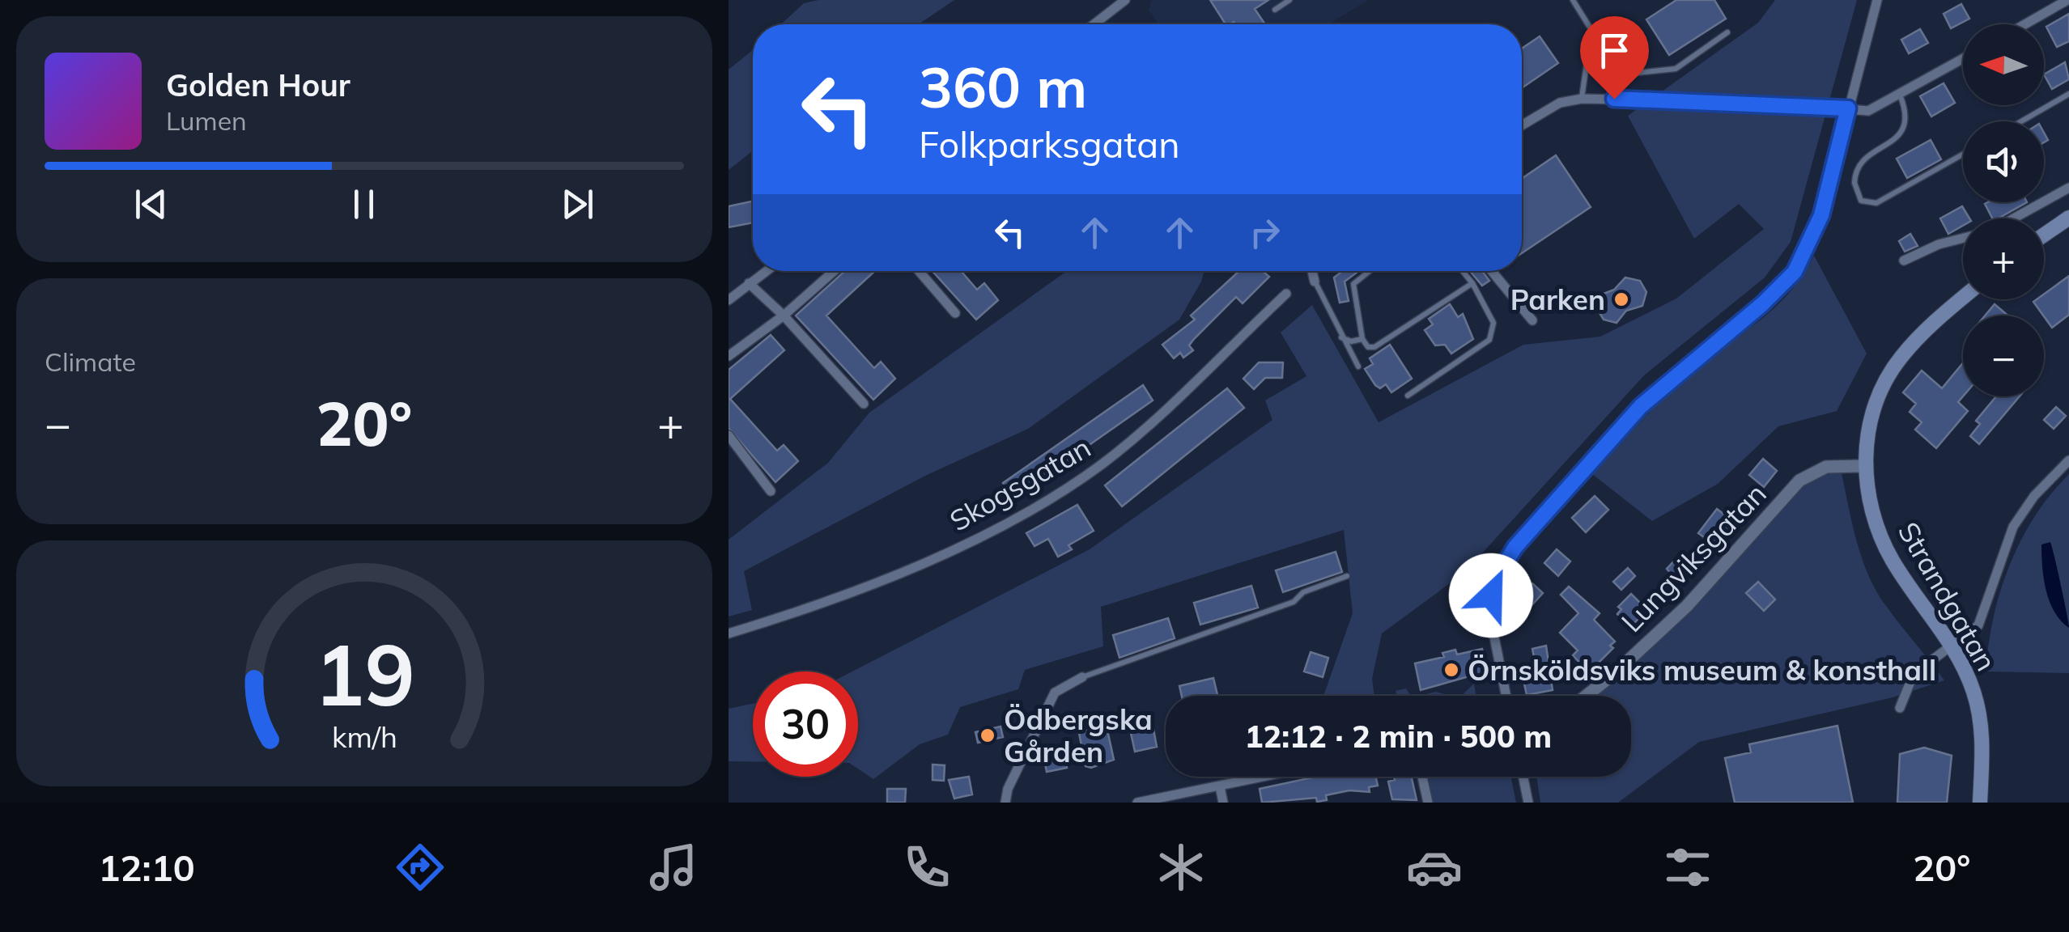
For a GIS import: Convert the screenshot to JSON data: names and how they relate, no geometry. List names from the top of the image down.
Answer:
{
  "streets": {
    "main road": ["Strandgatan"],
    "street": ["Skogsgatan", "Lungviksgatan"]
  },
  "crossings": [
    ["Lungviksgatan", "Strandgatan"]
  ],
  "places": ["Parken", "Örnsköldsviks museum & konsthall", "Ödbergska Gården"],
  "north": "left",
  "page": {
    "map_buttons": ["+", "−"],
    "turn": ["360 m", "Folkparksgatan"],
    "song": ["Golden Hour", "Lumen"],
    "tile": "Climate",
    "heat": ["−", "20°", "+"],
    "limit": "30",
    "trip": "12:12 · 2 min · 500 m",
    "tabs": ["12:10", "20°"],
    "gauge": ["19", "km/h"]
  }
}
